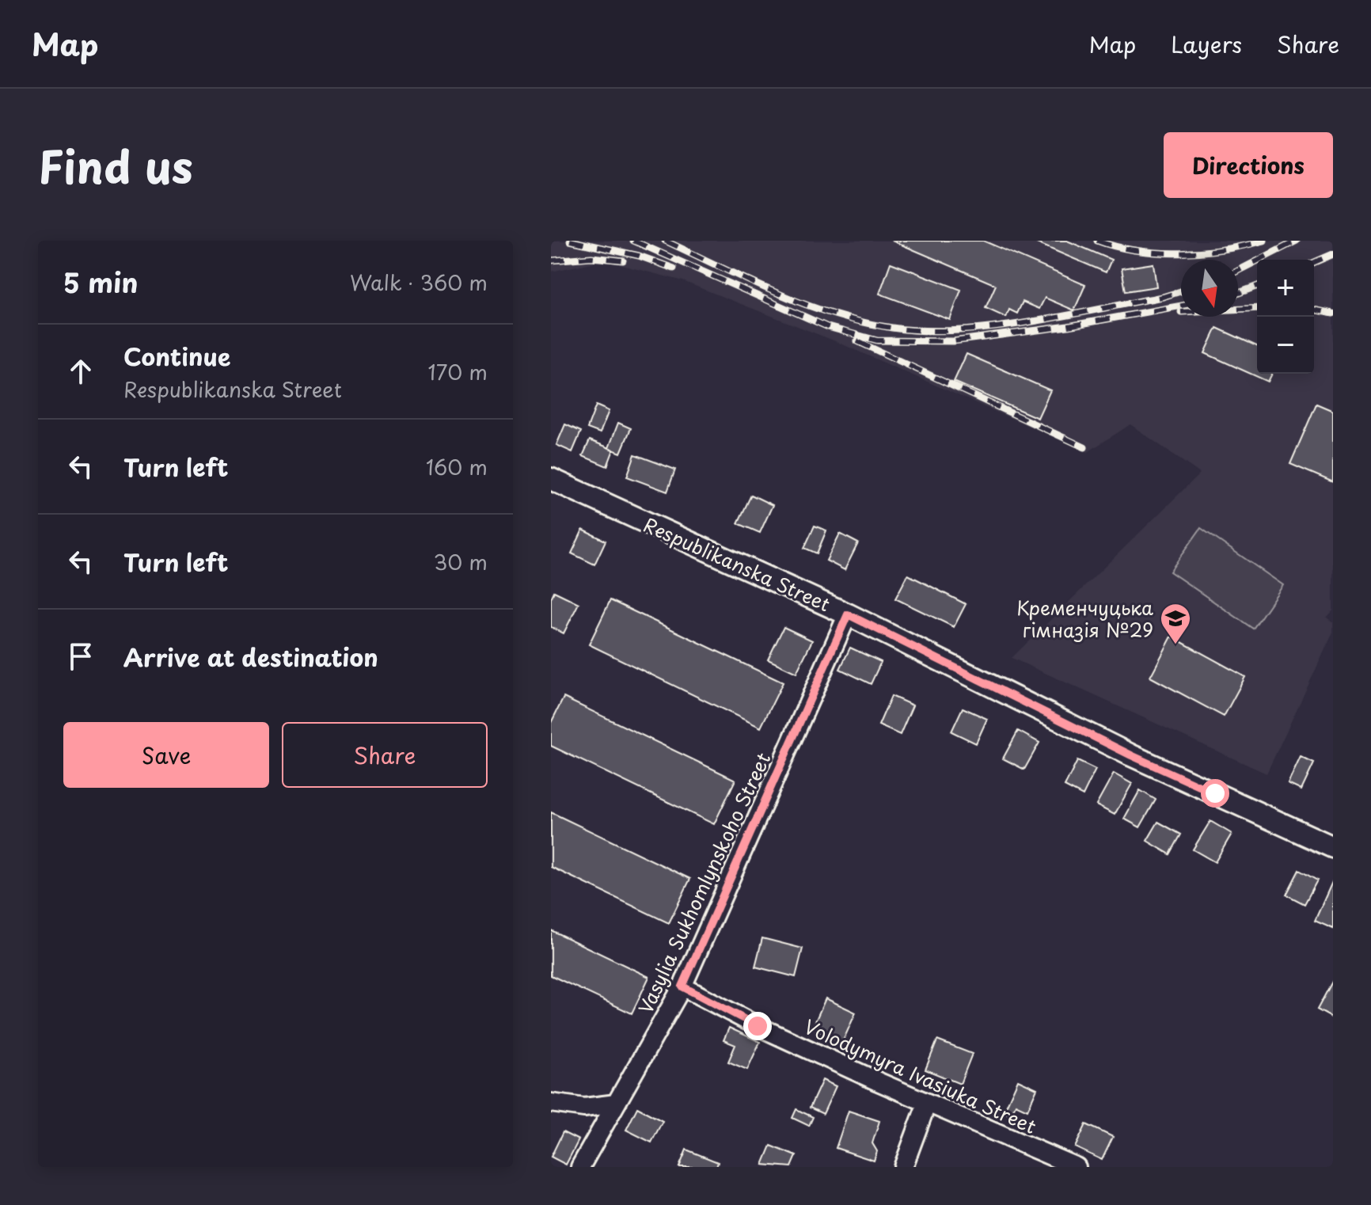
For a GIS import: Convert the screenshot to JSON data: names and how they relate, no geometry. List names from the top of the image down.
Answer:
{
  "streets": {
    "main road": ["Respublikanska Street"],
    "street": ["Vasylia Sukhomlynskoho Street", "Volodymyra Ivasiuka Street"]
  },
  "crossings": [
    ["Respublikanska Street", "Vasylia Sukhomlynskoho Street"],
    ["Vasylia Sukhomlynskoho Street", "Volodymyra Ivasiuka Street"]
  ],
  "places": {
    "school or university": ["Кременчуцька гімназія №29"]
  },
  "north": "bottom",
  "page": {
    "header": "Map",
    "nav": ["Map", "Layers", "Share"],
    "title": "Find us",
    "buttons": [
      "Directions",
      ["Save", "Share"]
    ],
    "heading": ["5 min", "Walk · 360 m"],
    "map_buttons": ["+", "−"],
    "list": [
      ["Continue", "Respublikanska Street", "170 m"],
      ["Turn left", "160 m"],
      ["Turn left", "30 m"],
      "Arrive at destination"
    ]
  }
}
